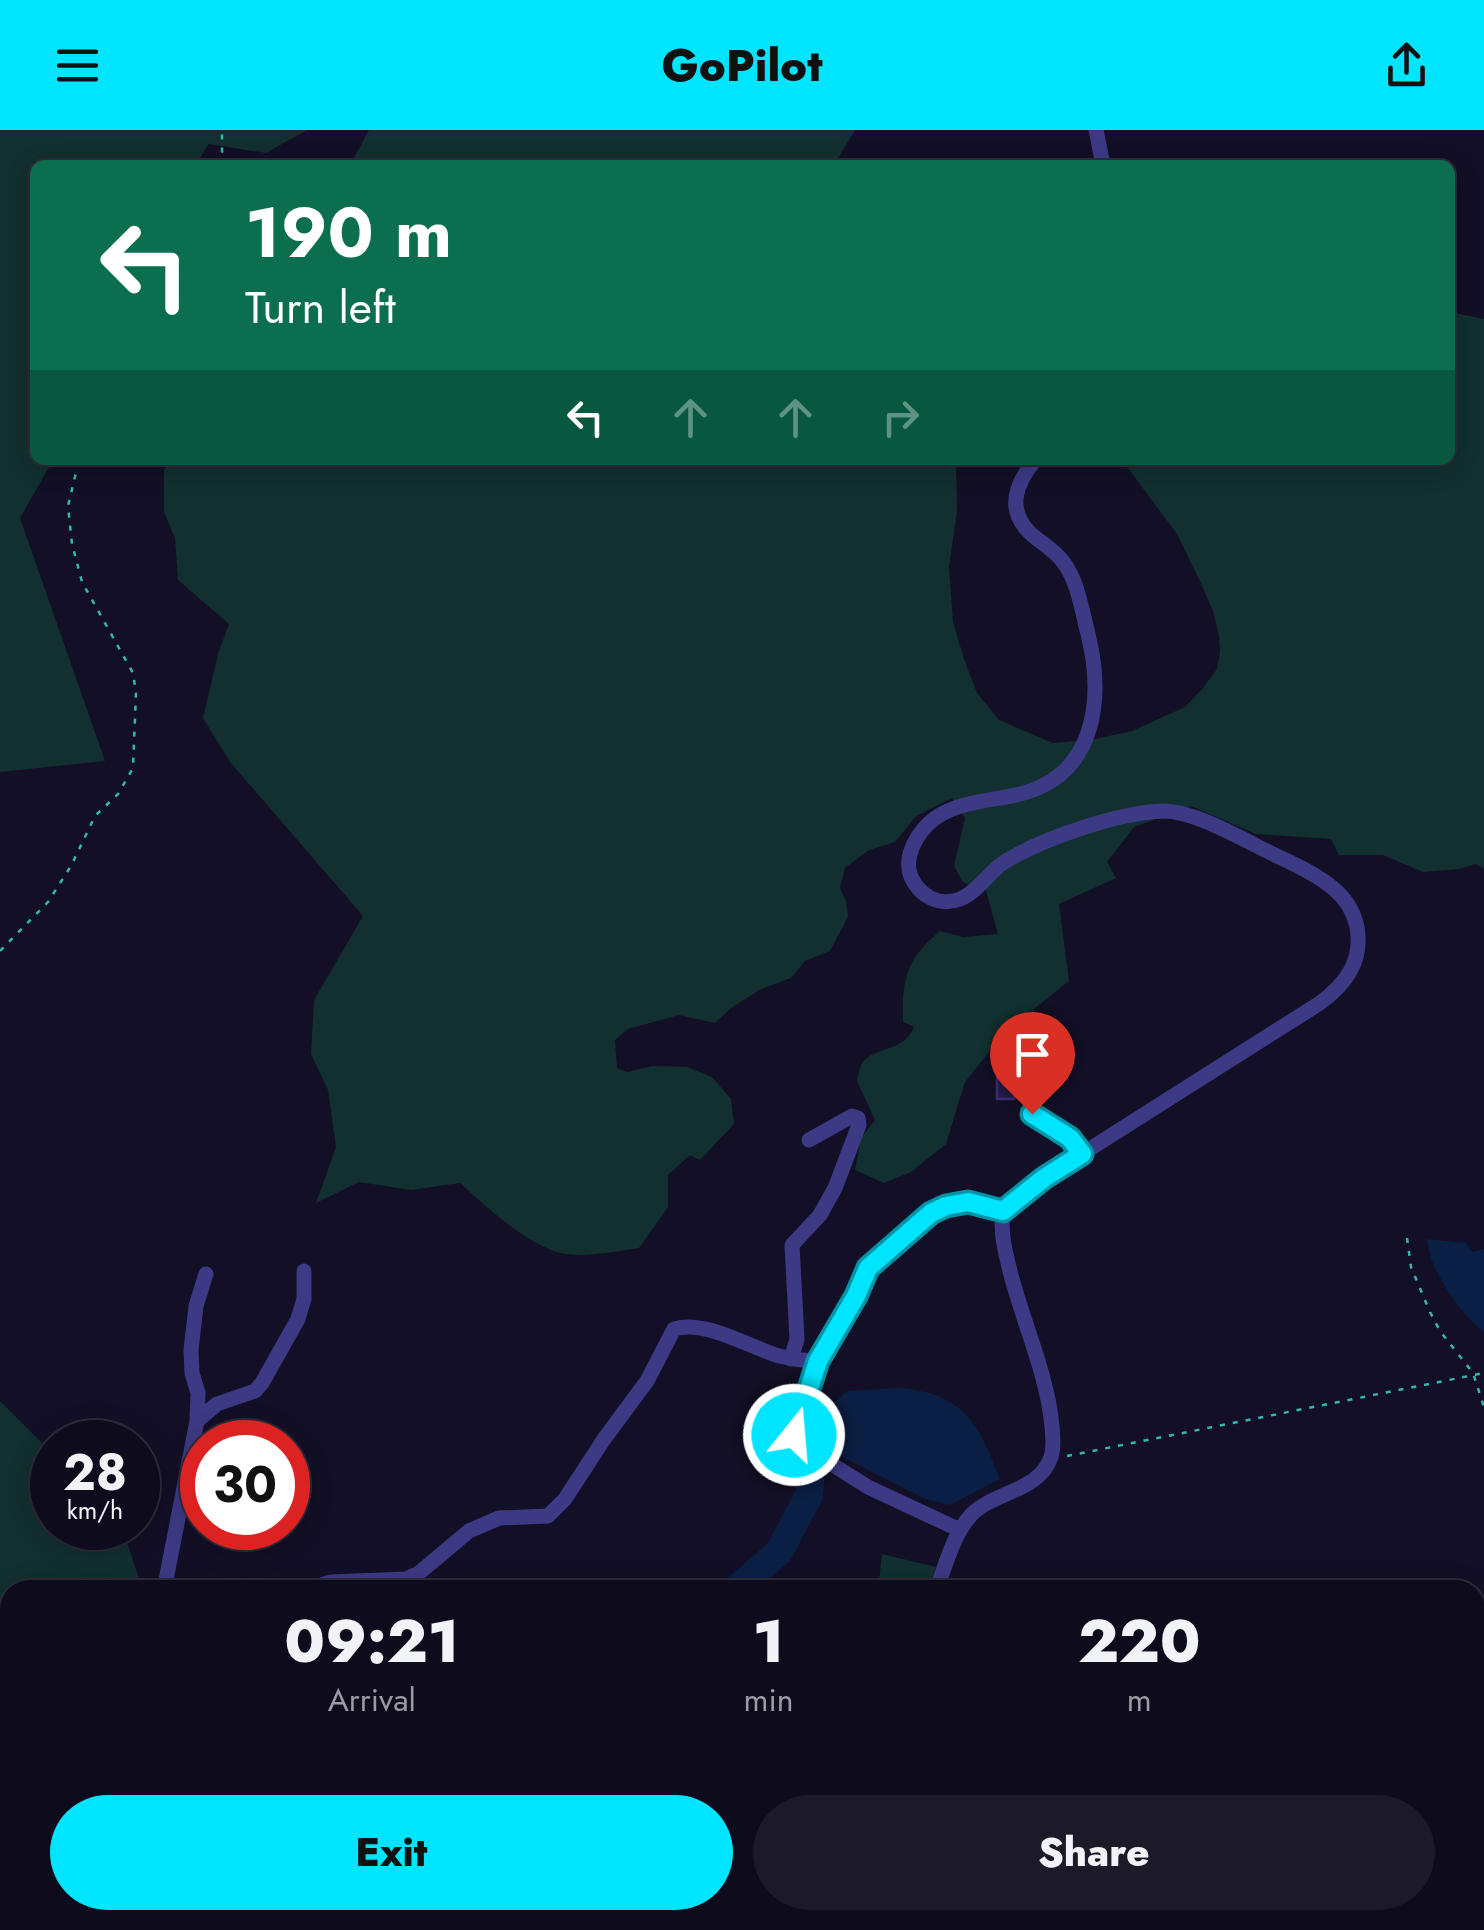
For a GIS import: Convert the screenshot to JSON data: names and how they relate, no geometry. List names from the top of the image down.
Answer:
{
  "page": {
    "header": "GoPilot",
    "turn": ["190 m", "Turn left"],
    "speed": "28 km/h",
    "limit": "30",
    "eta": [
      "09:21",
      "Arrival",
      "1",
      "min",
      "220",
      "m"
    ],
    "buttons": ["Exit", "Share"]
  }
}
